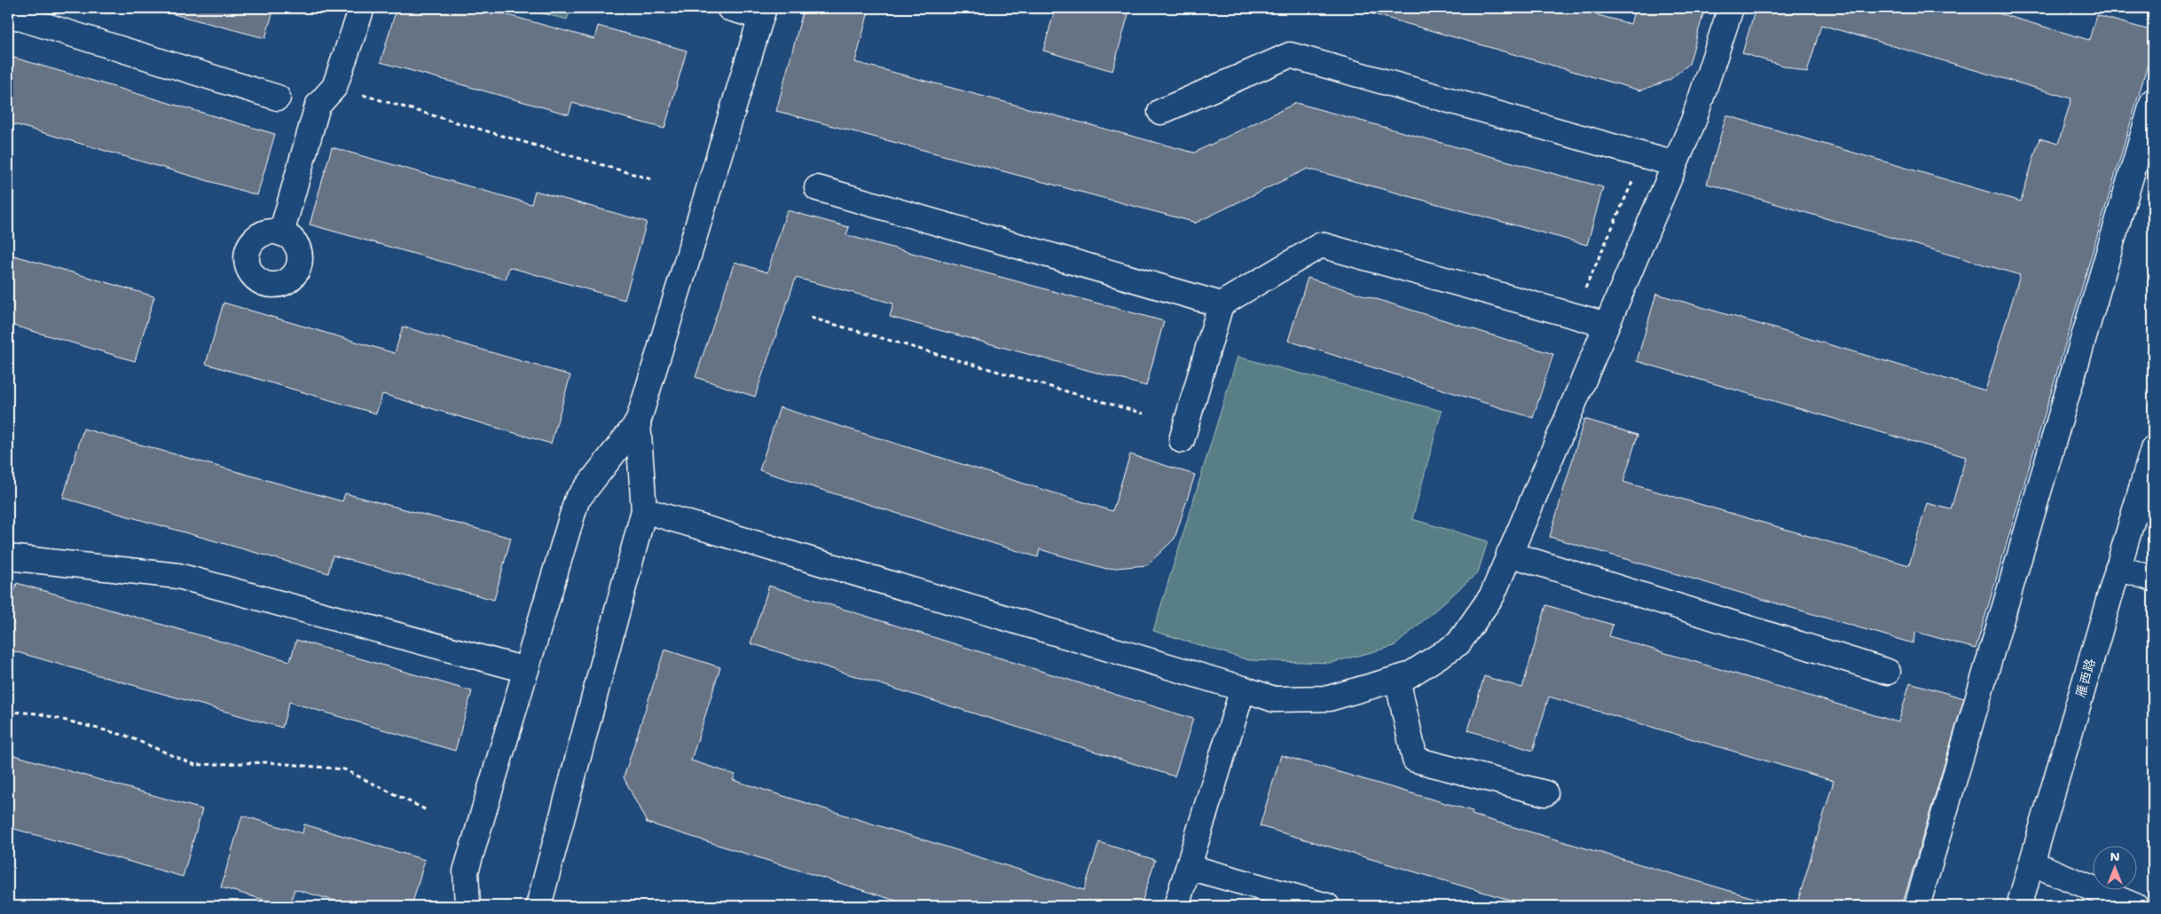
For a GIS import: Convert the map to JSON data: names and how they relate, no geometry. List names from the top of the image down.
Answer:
{
  "streets": {
    "street": ["雁西路"]
  },
  "north": "top"
}
